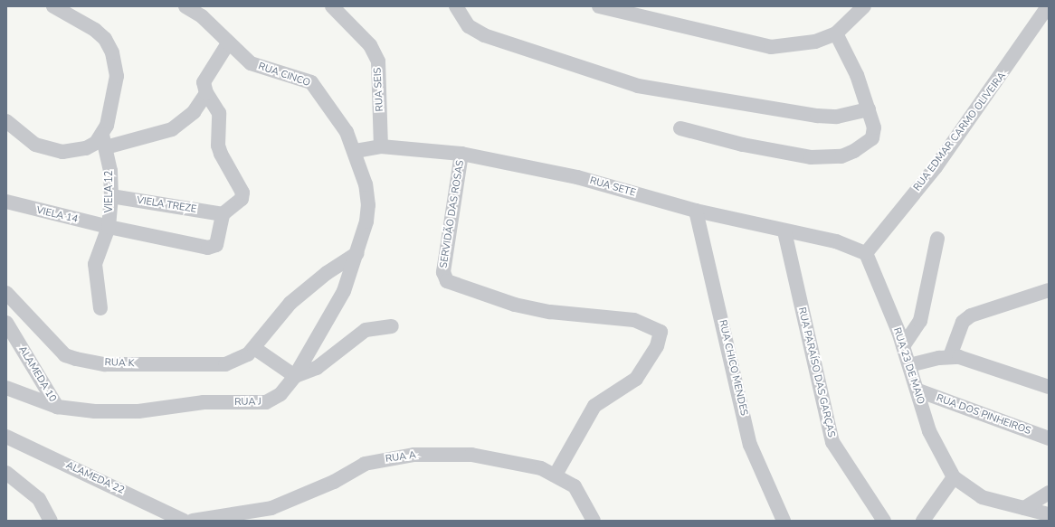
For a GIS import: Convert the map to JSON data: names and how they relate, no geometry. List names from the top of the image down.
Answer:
{
  "streets": {
    "street": [
      "RUA CINCO",
      "RUA SEIS",
      "RUA EDMAR CARMO OLIVEIRA",
      "RUA SETE",
      "VIELA 12",
      "VIELA TREZE",
      "SERVIDÃO DAS ROSAS",
      "VIELA 14",
      "RUA K",
      "RUA 23 DE MAIO",
      "RUA CHICO MENDES",
      "RUA PARAÍSO DAS GARÇAS",
      "ALAMEDA 10",
      "RUA J",
      "RUA DOS PINHEIROS",
      "RUA A",
      "ALAMEDA 22"
    ]
  },
  "crossings": [
    ["RUA CINCO", "RUA SETE"],
    ["RUA CINCO", "RUA J"],
    ["RUA SEIS", "RUA SETE"],
    ["RUA EDMAR CARMO OLIVEIRA", "RUA SETE"],
    ["RUA EDMAR CARMO OLIVEIRA", "RUA 23 DE MAIO"],
    ["RUA SETE", "SERVIDÃO DAS ROSAS"],
    ["RUA SETE", "RUA 23 DE MAIO"],
    ["RUA SETE", "RUA CHICO MENDES"],
    ["RUA SETE", "RUA PARAÍSO DAS GARÇAS"],
    ["VIELA 12", "VIELA TREZE"],
    ["VIELA 12", "VIELA 14"],
    ["VIELA TREZE", "VIELA 14"],
    ["SERVIDÃO DAS ROSAS", "RUA A"],
    ["RUA K", "RUA J"],
    ["RUA 23 DE MAIO", "RUA DOS PINHEIROS"],
    ["ALAMEDA 10", "RUA J"]
  ]
}
